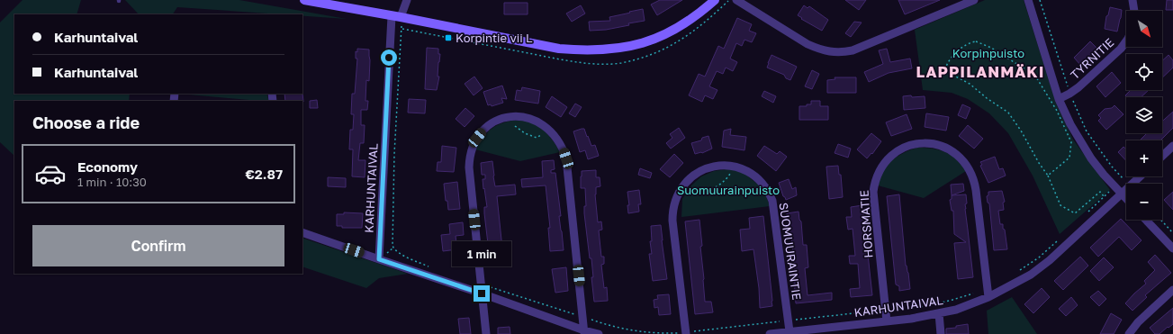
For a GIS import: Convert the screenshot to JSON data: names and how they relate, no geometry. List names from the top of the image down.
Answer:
{
  "streets": {
    "street": [
      "TYRNITIE",
      "KARHUNTAIVAL",
      "HORSMATIE",
      "SUOMUURAINTIE"
    ]
  },
  "crossings": [
    ["KARHUNTAIVAL", "HORSMATIE"],
    ["KARHUNTAIVAL", "SUOMUURAINTIE"]
  ],
  "districts": ["LAPPILANMÄKI"],
  "parks": ["Korpinpuisto", "Suomuurainpuisto"],
  "places": {
    "transit": ["Korpintie vii L"]
  },
  "north": "bottom right",
  "page": {
    "map_buttons": ["+", "−"],
    "banner": ["Karhuntaival", "Karhuntaival"],
    "heading": "Choose a ride",
    "list": [
      {
        "name": "Economy",
        "note": "1 min · 10:30",
        "value": "€2.87"
      }
    ],
    "buttons": "Confirm",
    "bubble": "1 min"
  }
}
